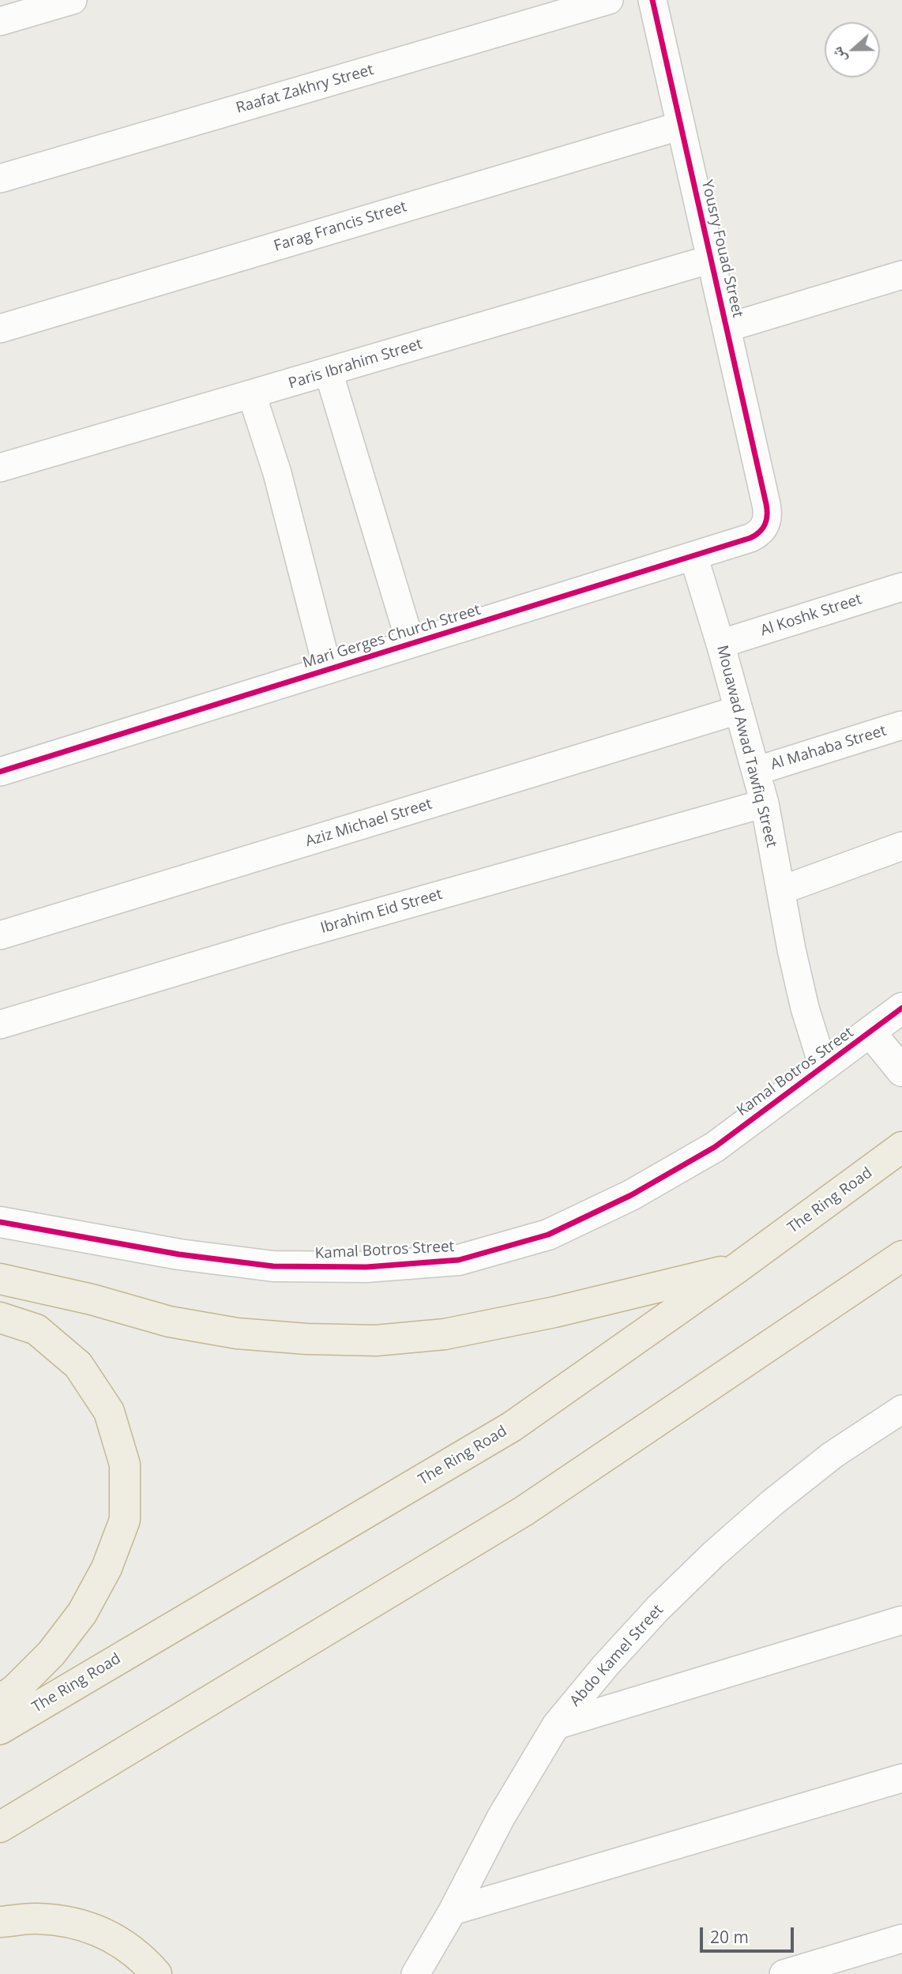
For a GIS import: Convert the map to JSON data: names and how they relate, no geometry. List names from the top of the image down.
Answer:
{
  "streets": {
    "highway": ["The Ring Road"],
    "street": [
      "Raafat Zakhry Street",
      "Farag Francis Street",
      "Yousry Fouad Street",
      "Paris Ibrahim Street",
      "Al Koshk Street",
      "Mari Gerges Church Street",
      "Mouawad Awad Tawfiq Street",
      "Al Mahaba Street",
      "Aziz Michael Street",
      "Ibrahim Eid Street",
      "Kamal Botros Street",
      "Abdo Kamel Street"
    ]
  },
  "crossings": [
    ["Farag Francis Street", "Yousry Fouad Street"],
    ["Yousry Fouad Street", "Paris Ibrahim Street"],
    ["Yousry Fouad Street", "Mari Gerges Church Street"],
    ["Al Koshk Street", "Mouawad Awad Tawfiq Street"],
    ["Mari Gerges Church Street", "Mouawad Awad Tawfiq Street"],
    ["Mouawad Awad Tawfiq Street", "Al Mahaba Street"],
    ["Mouawad Awad Tawfiq Street", "Aziz Michael Street"],
    ["Mouawad Awad Tawfiq Street", "Ibrahim Eid Street"],
    ["Mouawad Awad Tawfiq Street", "Kamal Botros Street"]
  ],
  "scale_bar": "20 m",
  "north": "left"
}
